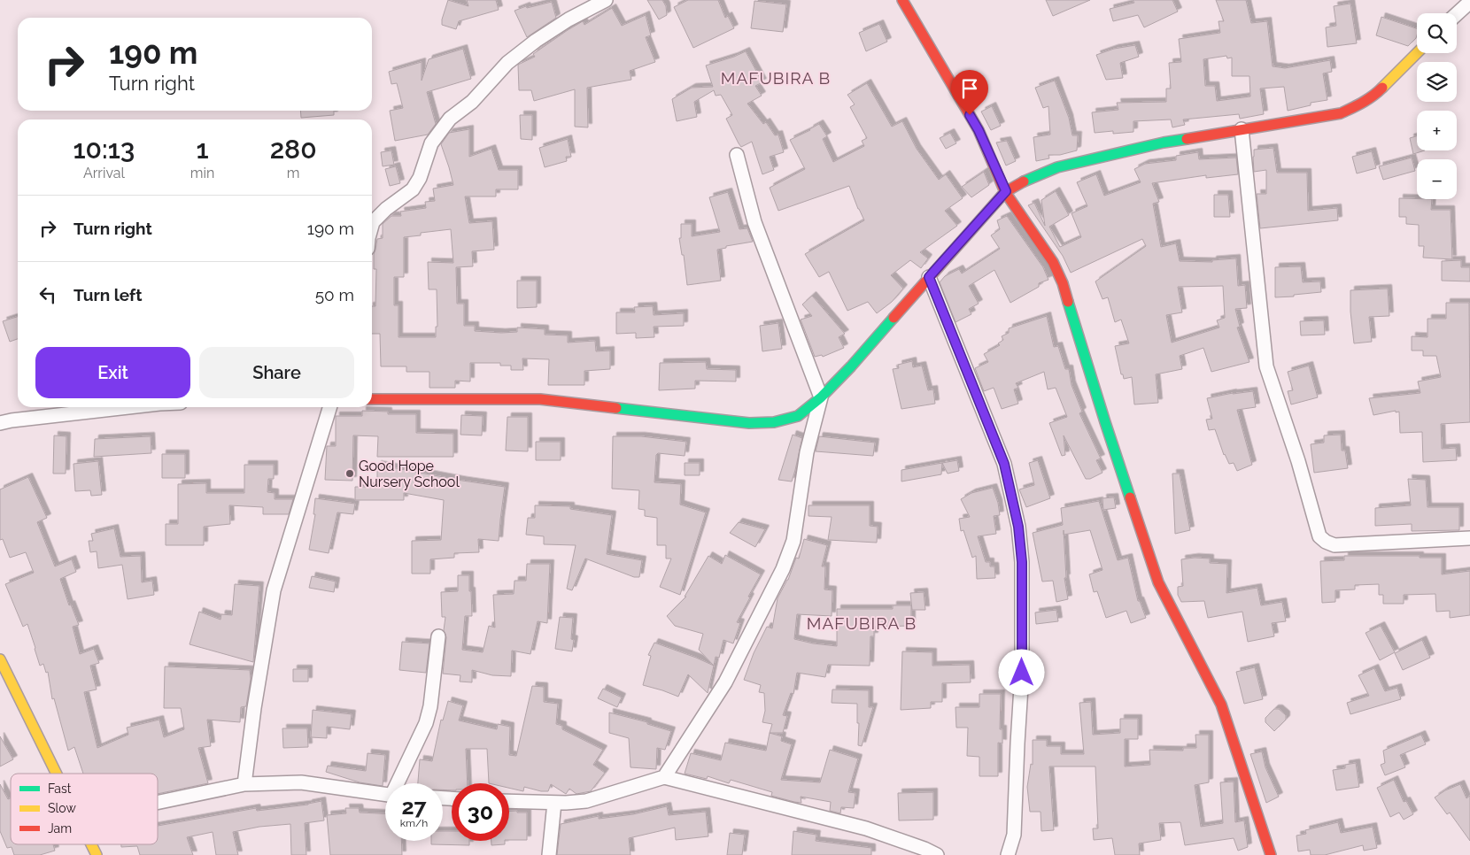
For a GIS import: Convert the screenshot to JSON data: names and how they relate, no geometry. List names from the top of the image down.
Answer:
{
  "districts": ["MAFUBIRA B", "MAFUBIRA B"],
  "places": ["Good Hope Nursery School"],
  "legend": ["Fast", "Slow", "Jam"],
  "page": {
    "map_buttons": ["+", "−"],
    "turn": ["190 m", "Turn right"],
    "eta": [
      "10:13",
      "Arrival",
      "1",
      "min",
      "280",
      "m"
    ],
    "list": [
      {
        "name": "Turn right",
        "value": "190 m"
      },
      {
        "name": "Turn left",
        "value": "50 m"
      }
    ],
    "buttons": ["Exit", "Share"],
    "speed": "27 km/h",
    "limit": "30"
  }
}
